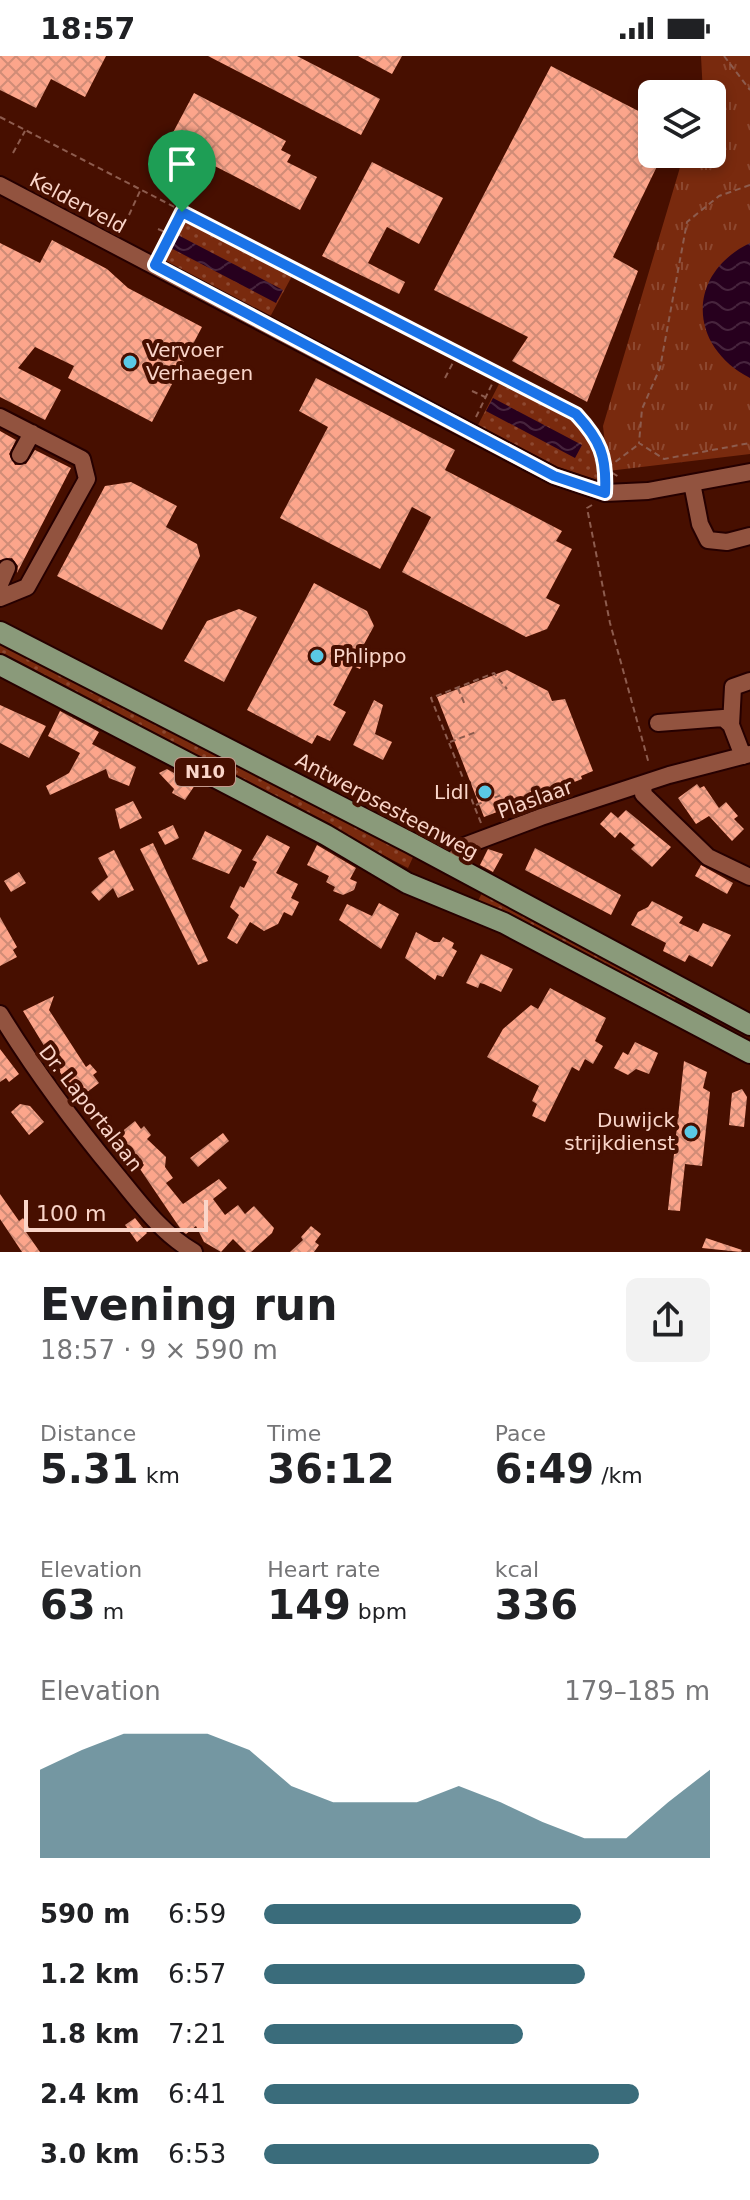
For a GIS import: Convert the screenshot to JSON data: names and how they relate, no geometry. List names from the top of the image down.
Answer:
{
  "streets": {
    "main road": ["N10", "Antwerpsesteenweg"],
    "street": ["Kelderveld", "Plaslaar", "Dr. Laportalaan"]
  },
  "crossings": [
    ["Plaslaar", "Antwerpsesteenweg"]
  ],
  "places": [
    "Vervoer Verhaegen",
    "Phlippo",
    "Lidl",
    "Duwijck strijkdienst"
  ],
  "scale_bar": "100 m",
  "page": {
    "status": "18:57",
    "scale": "100 m",
    "heading": ["Evening run", "18:57 · 9 × 590 m"],
    "stats": [
      ["Distance", "5.31 km"],
      ["Time", "36:12"],
      ["Pace", "6:49 /km"],
      ["Elevation", "63 m"],
      ["Heart rate", "149 bpm"],
      ["kcal", "336"]
    ],
    "chart": ["Elevation", "179–185 m"],
    "list": [
      {
        "name": "590 m",
        "note": "6:59"
      },
      {
        "name": "1.2 km",
        "note": "6:57"
      },
      {
        "name": "1.8 km",
        "note": "7:21"
      },
      {
        "name": "2.4 km",
        "note": "6:41"
      },
      {
        "name": "3.0 km",
        "note": "6:53"
      }
    ]
  }
}
